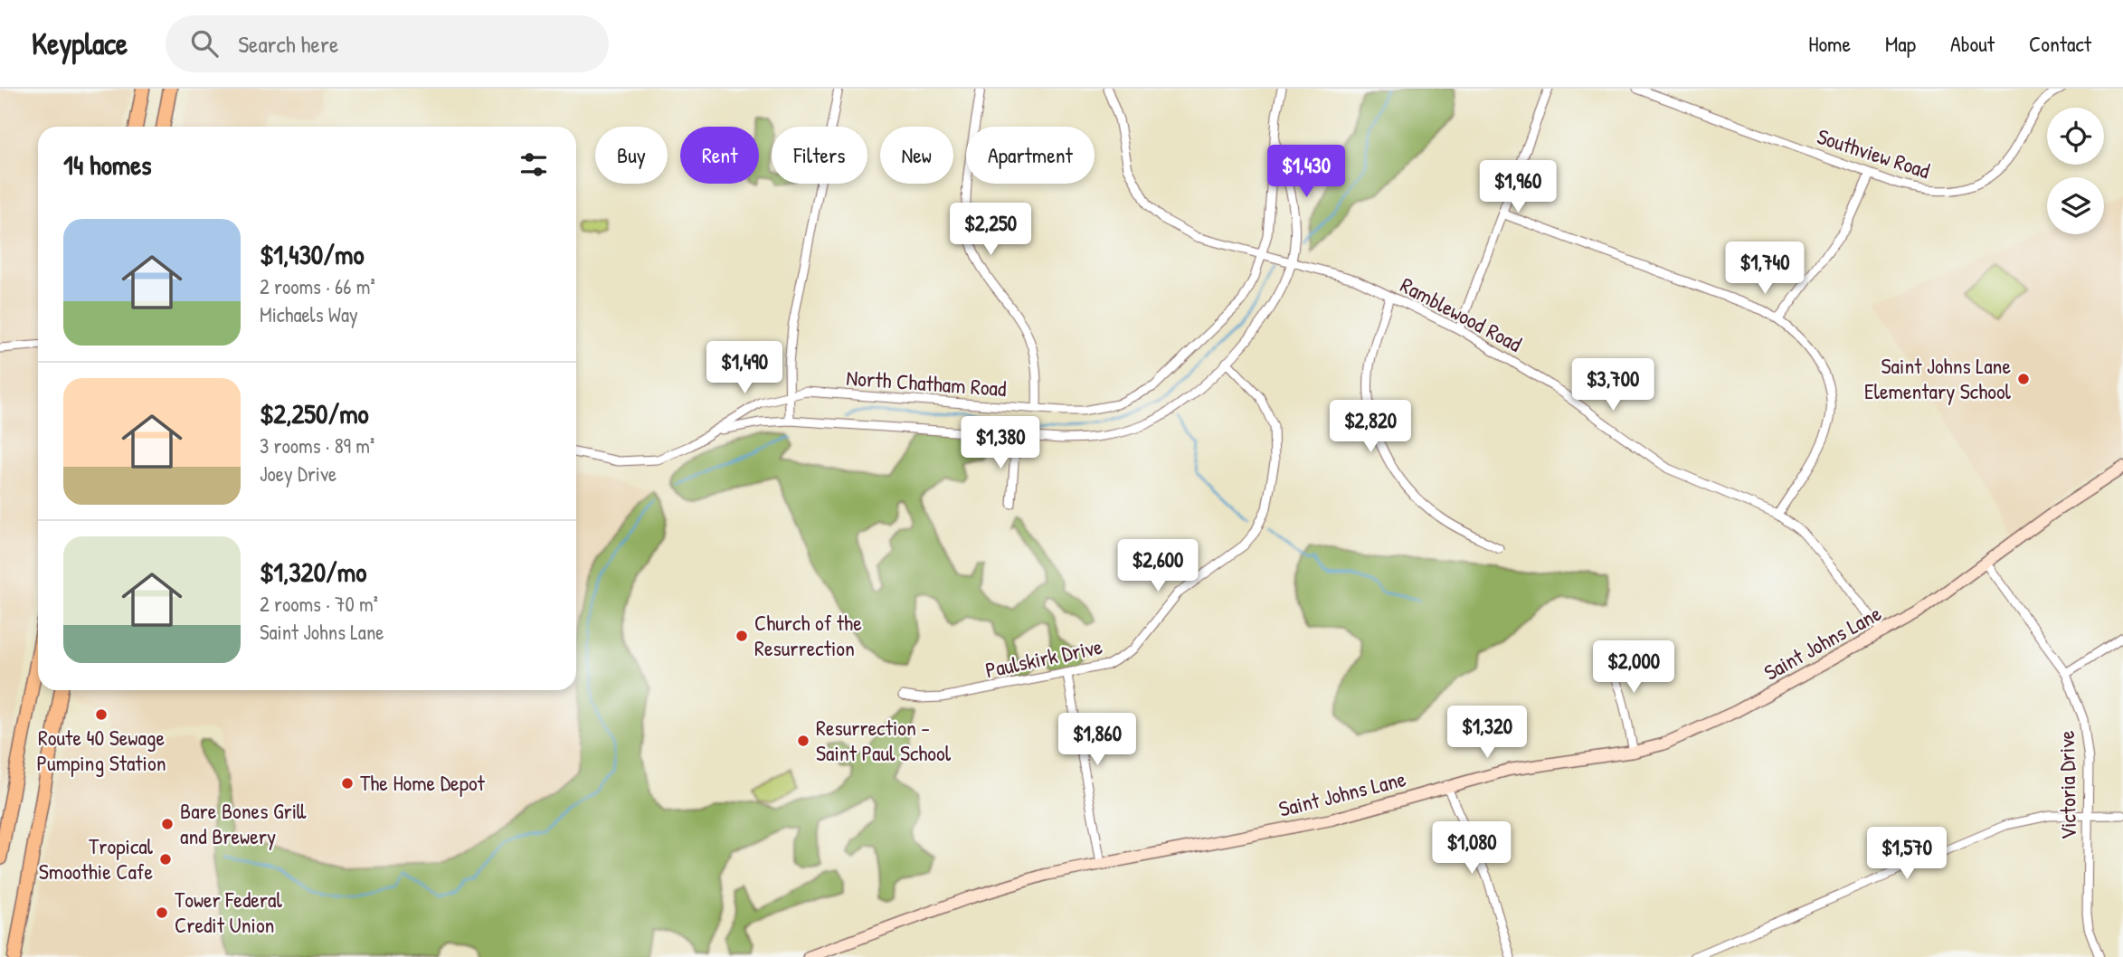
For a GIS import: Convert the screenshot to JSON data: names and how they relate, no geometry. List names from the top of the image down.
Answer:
{
  "streets": {
    "street": [
      "Southview Road",
      "Ramblewood Road",
      "North Chatham Road",
      "Saint Johns Lane",
      "Paulskirk Drive",
      "Victoria Drive"
    ]
  },
  "crossings": [
    ["Ramblewood Road", "North Chatham Road"],
    ["Ramblewood Road", "Saint Johns Lane"],
    ["North Chatham Road", "Paulskirk Drive"],
    ["Saint Johns Lane", "Victoria Drive"]
  ],
  "places": [
    "Saint Johns Lane Elementary School",
    "Church of the Resurrection",
    "Route 40 Sewage Pumping Station",
    "Resurrection - Saint Paul School",
    "The Home Depot",
    "Bare Bones Grill and Brewery",
    "Tropical Smoothie Cafe",
    "Tower Federal Credit Union"
  ],
  "page": {
    "header": "Keyplace",
    "search": "Search here",
    "nav": [
      "Home",
      "Map",
      "About",
      "Contact"
    ],
    "chip": [
      "Buy",
      "Rent",
      "Filters",
      "New",
      "Apartment"
    ],
    "heading": "14 homes",
    "price": [
      "$1,430",
      "$1,960",
      "$2,250",
      "$1,740",
      "$1,490",
      "$3,700",
      "$2,820",
      "$1,380",
      "$2,600",
      "$2,000",
      "$1,320",
      "$1,860",
      "$1,080",
      "$1,570"
    ],
    "list": [
      {
        "name": "$1,430/mo",
        "note": "2 rooms · 66 m² · Michaels Way"
      },
      {
        "name": "$2,250/mo",
        "note": "3 rooms · 89 m² · Joey Drive"
      },
      {
        "name": "$1,320/mo",
        "note": "2 rooms · 70 m² · Saint Johns Lane"
      }
    ]
  }
}
